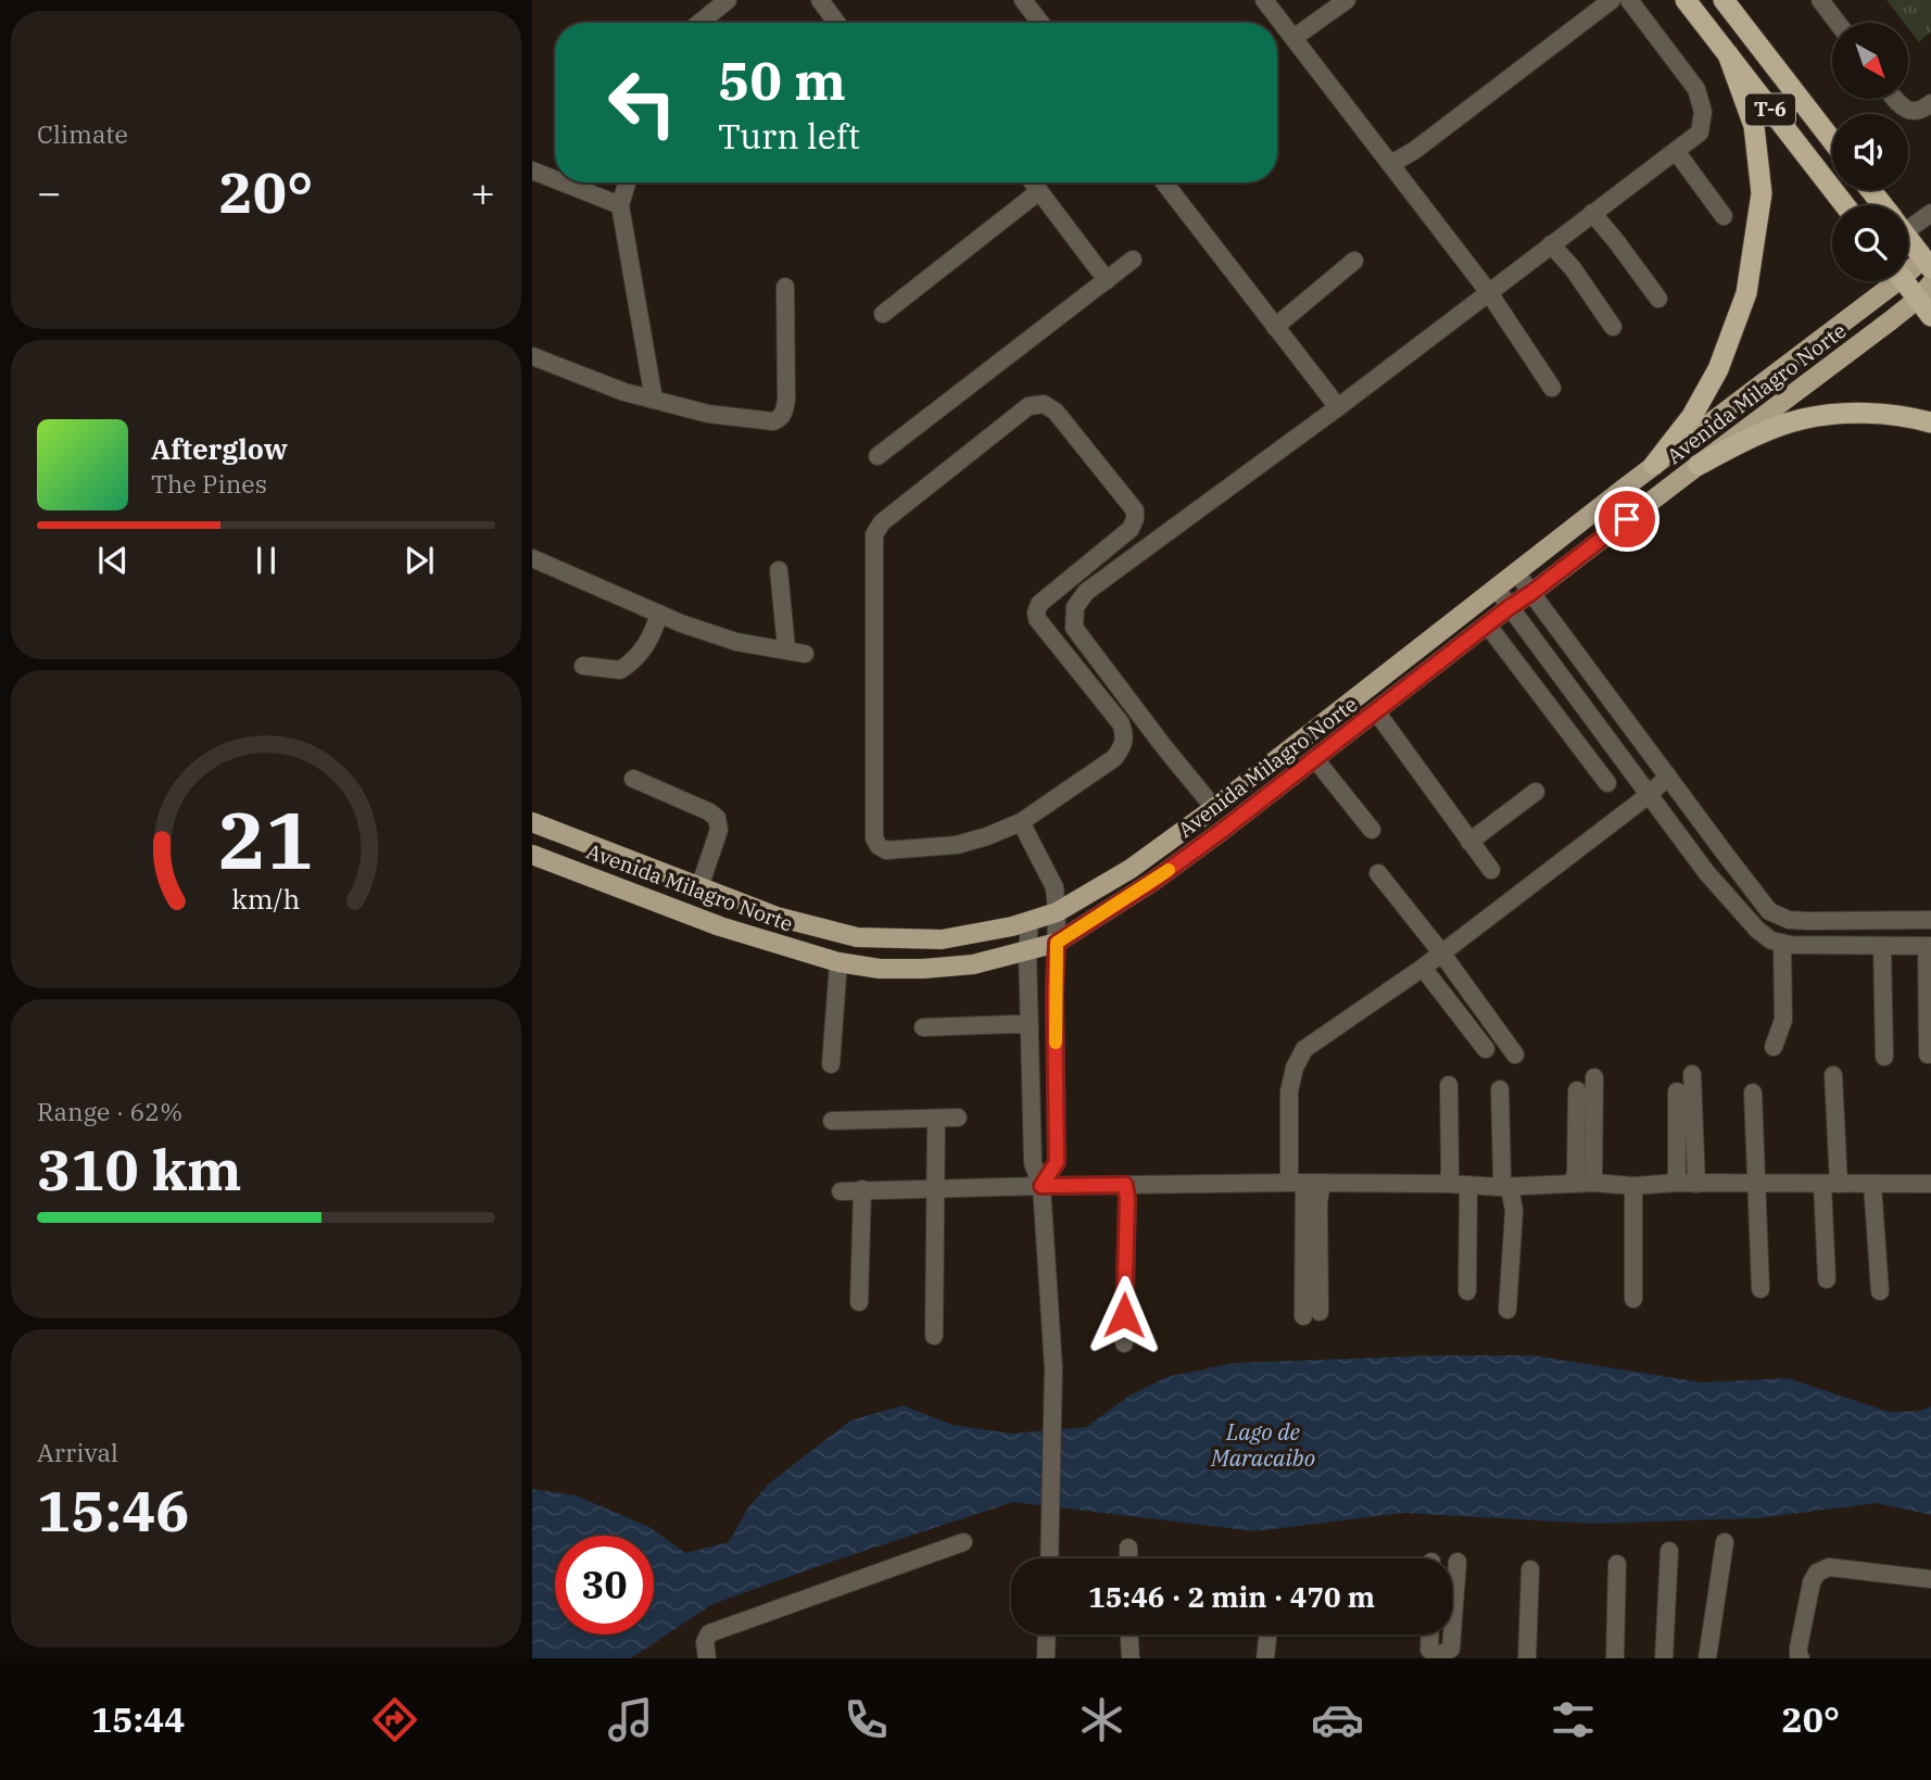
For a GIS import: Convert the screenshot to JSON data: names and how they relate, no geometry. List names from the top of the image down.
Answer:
{
  "streets": {
    "highway": ["T-6"],
    "main road": ["Avenida Milagro Norte"]
  },
  "water": ["Lago de Maracaibo"],
  "north": "bottom right",
  "page": {
    "tile": [
      "Climate",
      ["Range · 62%", "310 km"],
      ["Arrival", "15:46"]
    ],
    "turn": ["50 m", "Turn left"],
    "heat": ["−", "20°", "+"],
    "song": ["Afterglow", "The Pines"],
    "limit": "30",
    "trip": "15:46 · 2 min · 470 m",
    "tabs": ["15:44", "20°"],
    "gauge": ["21", "km/h"]
  }
}
